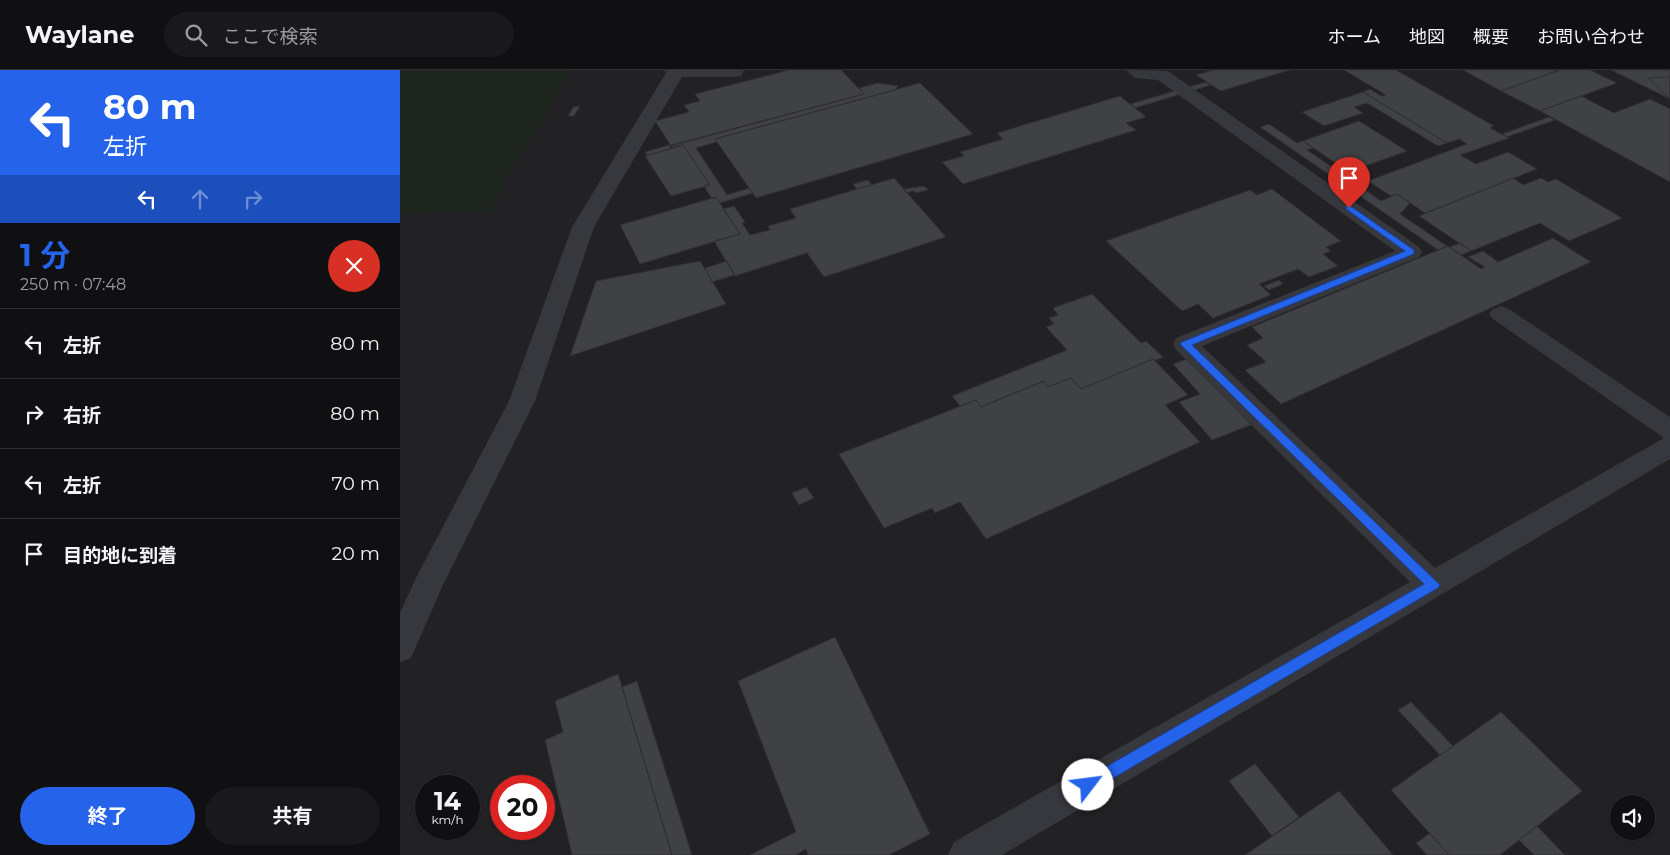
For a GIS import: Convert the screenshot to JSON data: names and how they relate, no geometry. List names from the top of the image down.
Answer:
{
  "page": {
    "header": "Waylane",
    "search": "ここで検索",
    "nav": [
      "ホーム",
      "地図",
      "概要",
      "お問い合わせ"
    ],
    "turn": ["80 m", "左折"],
    "heading": ["1 分", "250 m · 07:48"],
    "list": [
      {
        "name": "左折",
        "value": "80 m"
      },
      {
        "name": "右折",
        "value": "80 m"
      },
      {
        "name": "左折",
        "value": "70 m"
      },
      {
        "name": "目的地に到着",
        "value": "20 m"
      }
    ],
    "speed": "14 km/h",
    "limit": "20",
    "buttons": ["終了", "共有"]
  }
}
